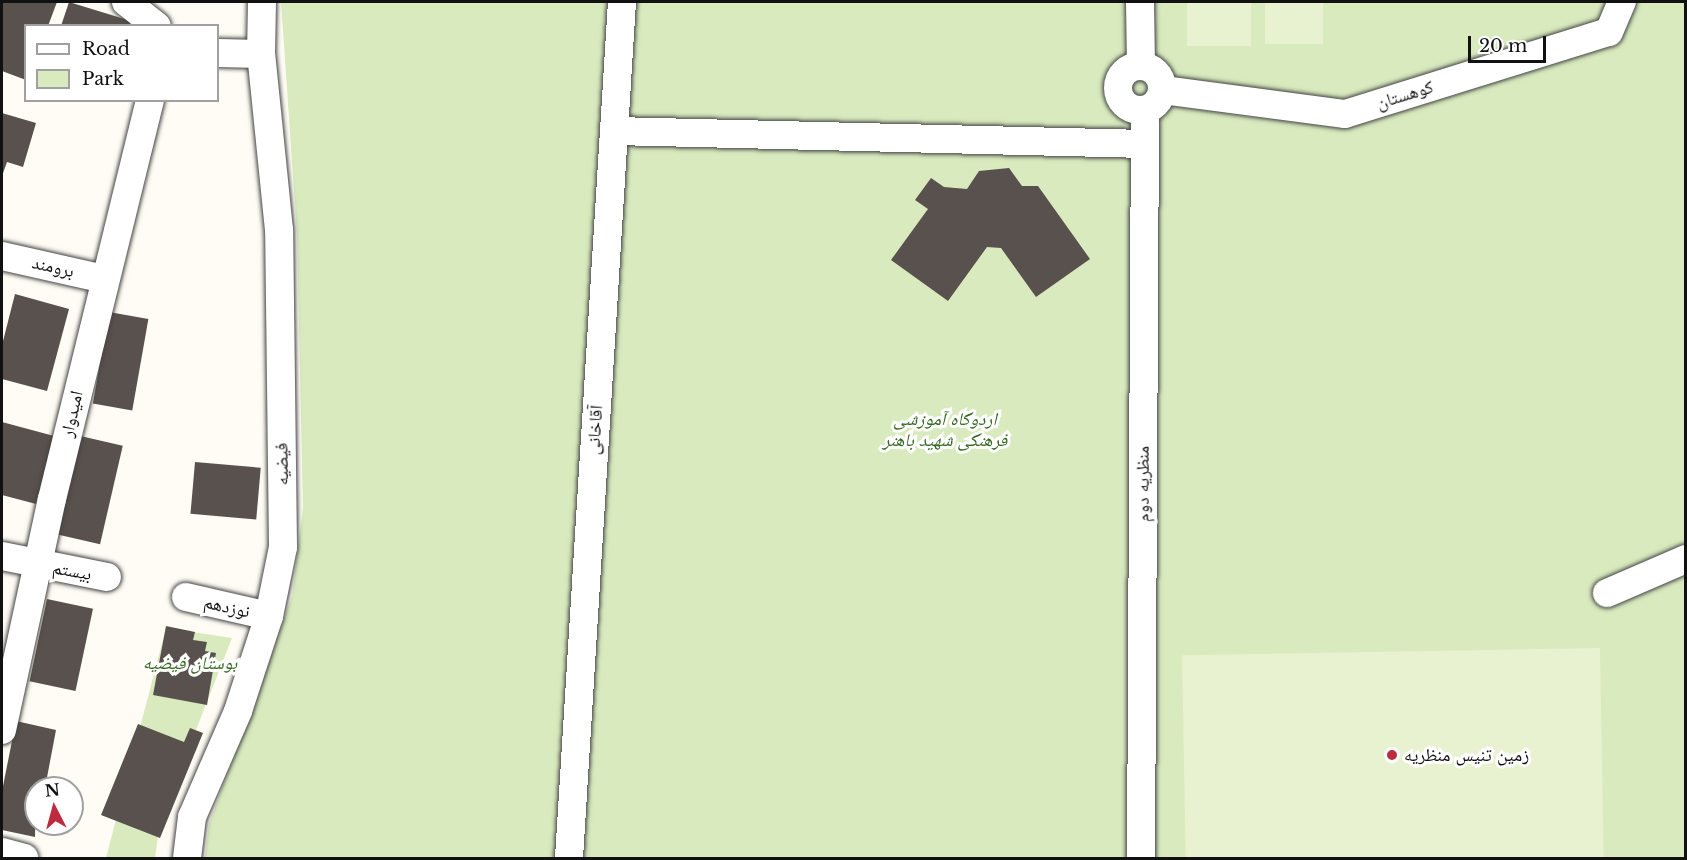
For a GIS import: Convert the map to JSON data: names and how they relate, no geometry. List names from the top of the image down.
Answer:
{
  "streets": {
    "street": [
      "کوهستان",
      "برومند",
      "امیدوار",
      "آقاخانی",
      "فیضیه",
      "منظریه دوم",
      "بیستم",
      "نوزدهم"
    ]
  },
  "crossings": [
    ["کوهستان", "منظریه دوم"],
    ["برومند", "امیدوار"],
    ["امیدوار", "بیستم"],
    ["فیضیه", "نوزدهم"]
  ],
  "parks": ["اردوگاه آموزشی فرهنگی شهید باهنر", "بوستان فیضیه"],
  "places": ["زمین تنیس منظریه"],
  "legend": ["Road", "Park"],
  "scale_bar": "20 m",
  "north": "top"
}
